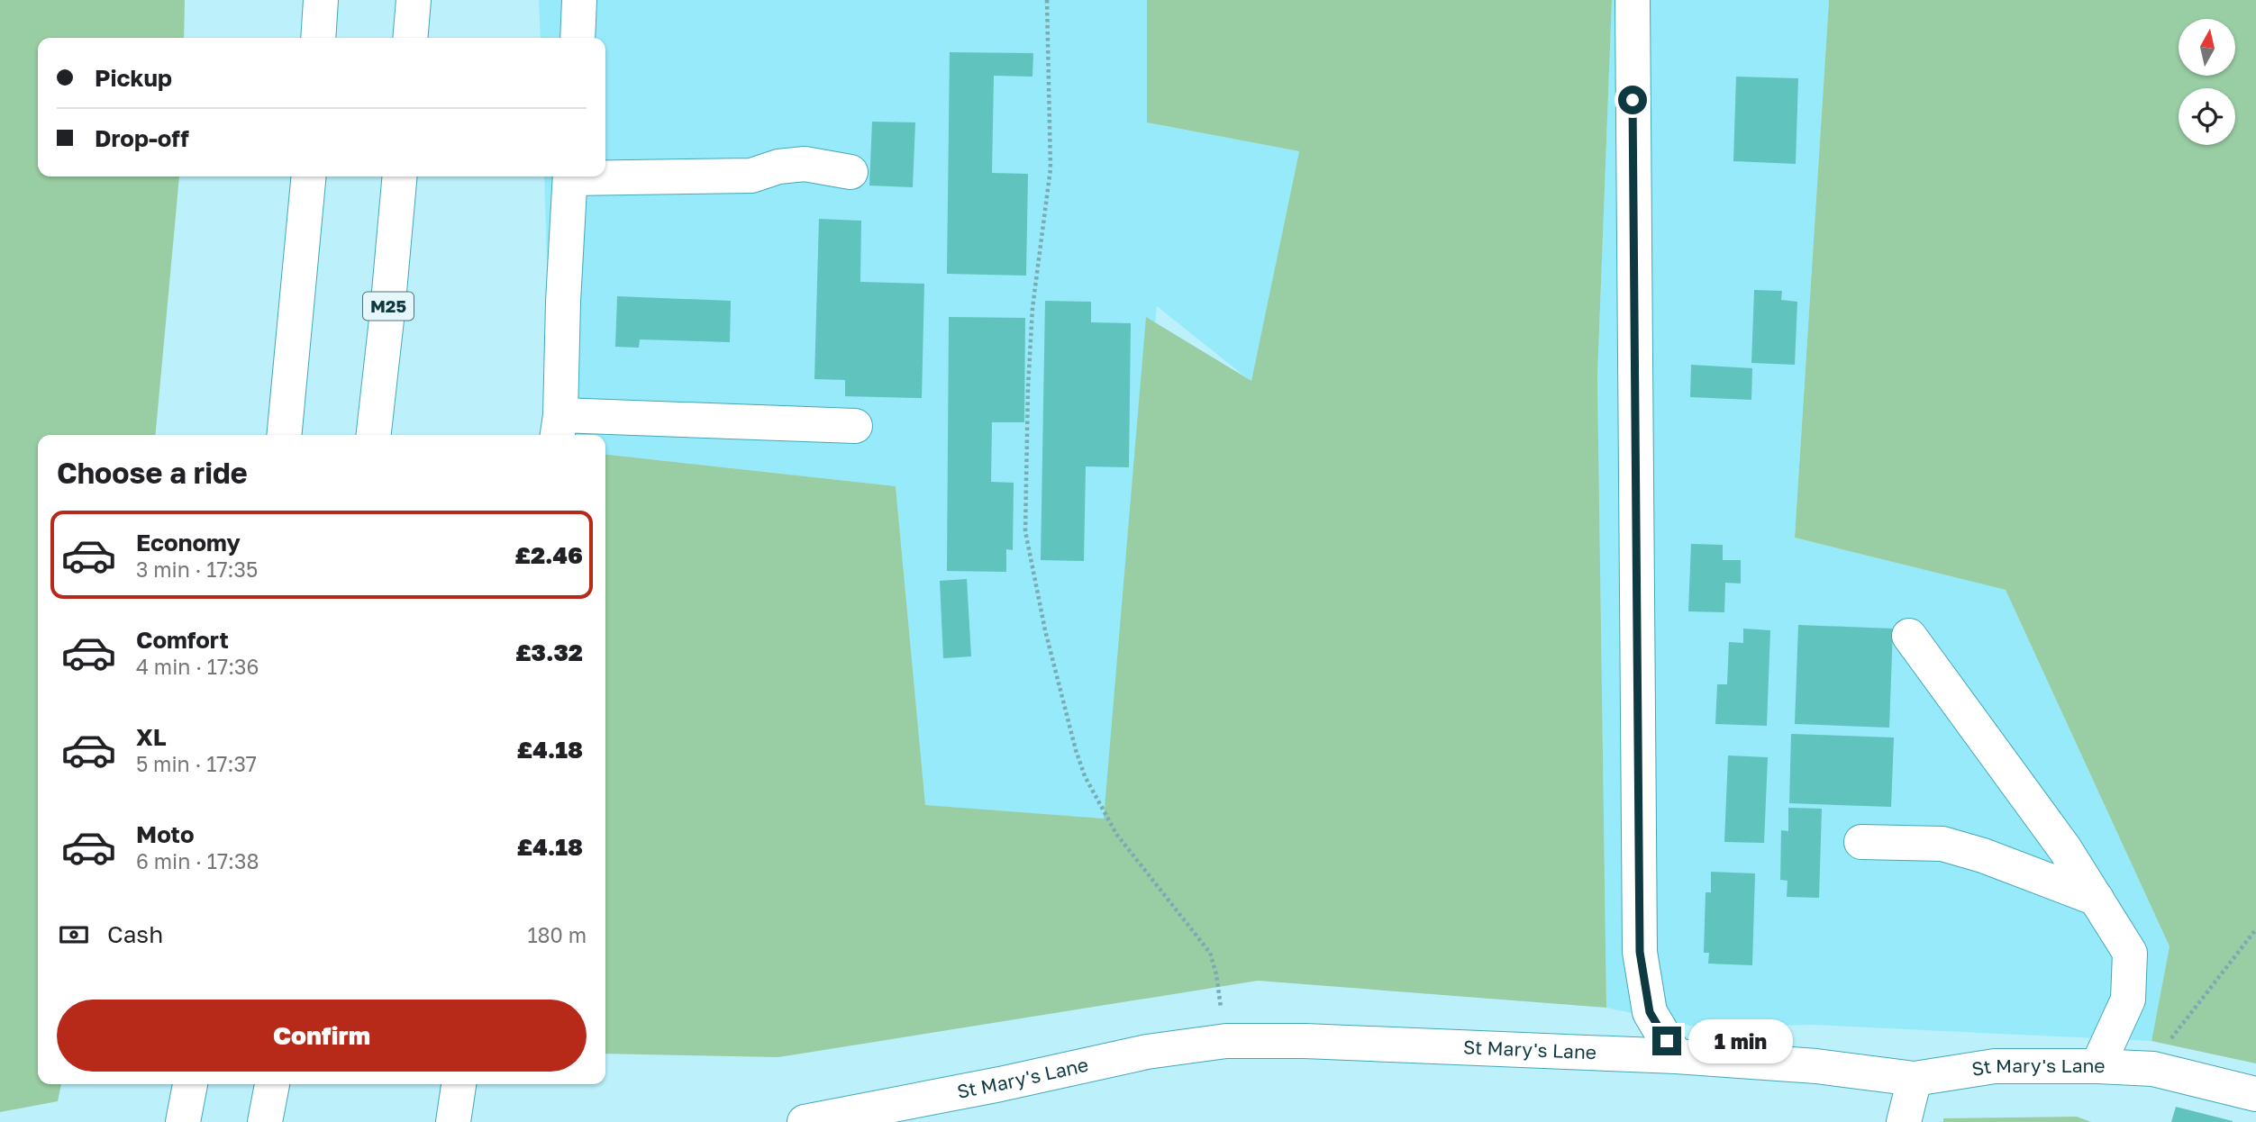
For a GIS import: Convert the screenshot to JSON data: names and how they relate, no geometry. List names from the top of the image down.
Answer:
{
  "streets": {
    "main road": ["M25", "St Mary's Lane"]
  },
  "north": "top",
  "page": {
    "banner": ["Pickup", "Drop-off"],
    "heading": "Choose a ride",
    "list": [
      {
        "name": "Economy",
        "note": "3 min · 17:35",
        "value": "£2.46"
      },
      {
        "name": "Comfort",
        "note": "4 min · 17:36",
        "value": "£3.32"
      },
      {
        "name": "XL",
        "note": "5 min · 17:37",
        "value": "£4.18"
      },
      {
        "name": "Moto",
        "note": "6 min · 17:38",
        "value": "£4.18"
      }
    ],
    "pay": ["Cash", "180 m"],
    "buttons": "Confirm",
    "bubble": "1 min"
  }
}
